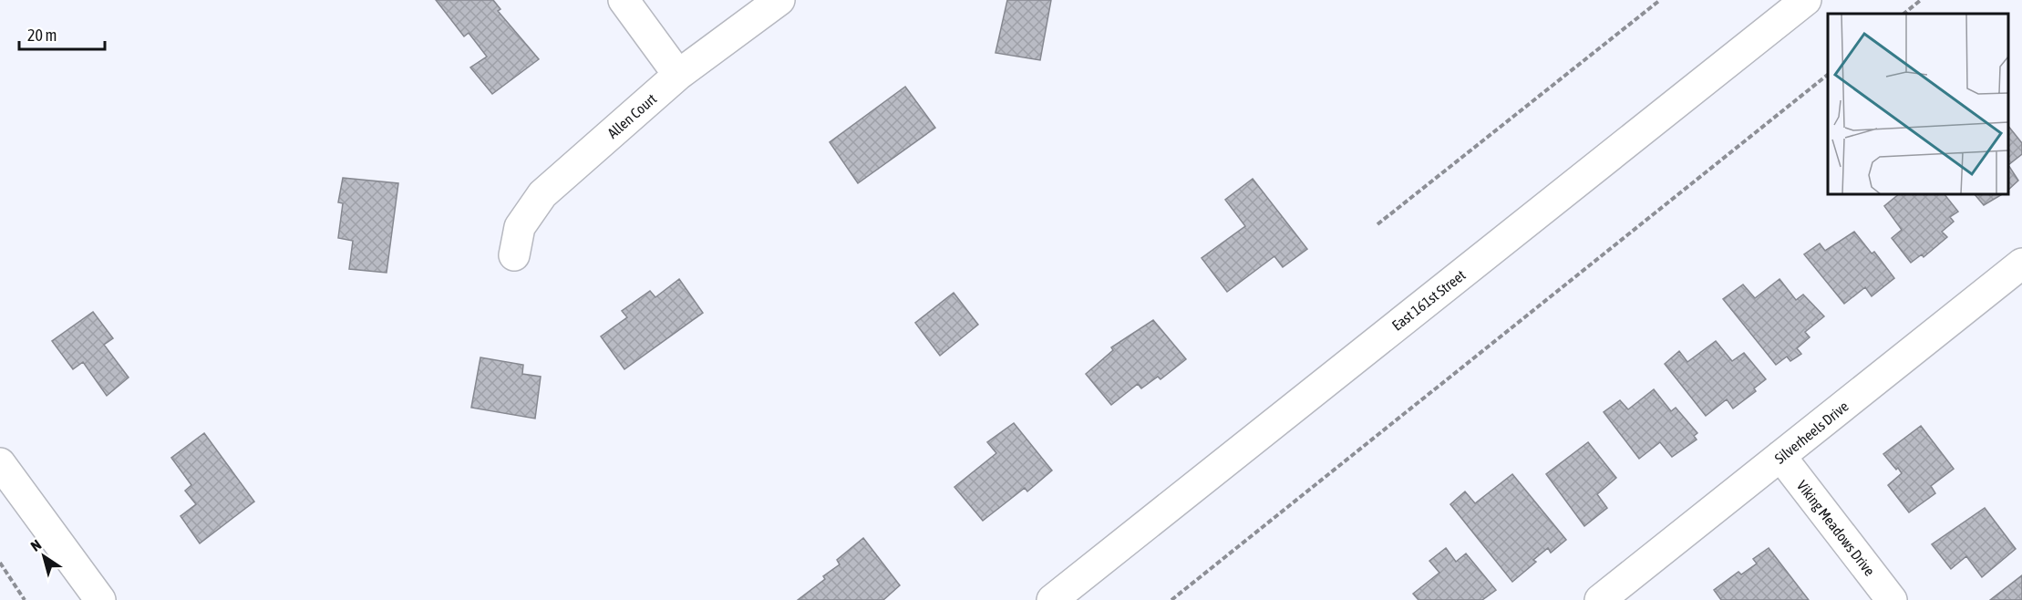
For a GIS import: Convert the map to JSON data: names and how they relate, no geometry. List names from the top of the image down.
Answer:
{
  "streets": {
    "street": [
      "Allen Court",
      "East 161st Street",
      "Silverheels Drive",
      "Viking Meadows Drive"
    ]
  },
  "crossings": [
    ["Silverheels Drive", "Viking Meadows Drive"]
  ],
  "scale_bar": "20 m",
  "north": "top left"
}
